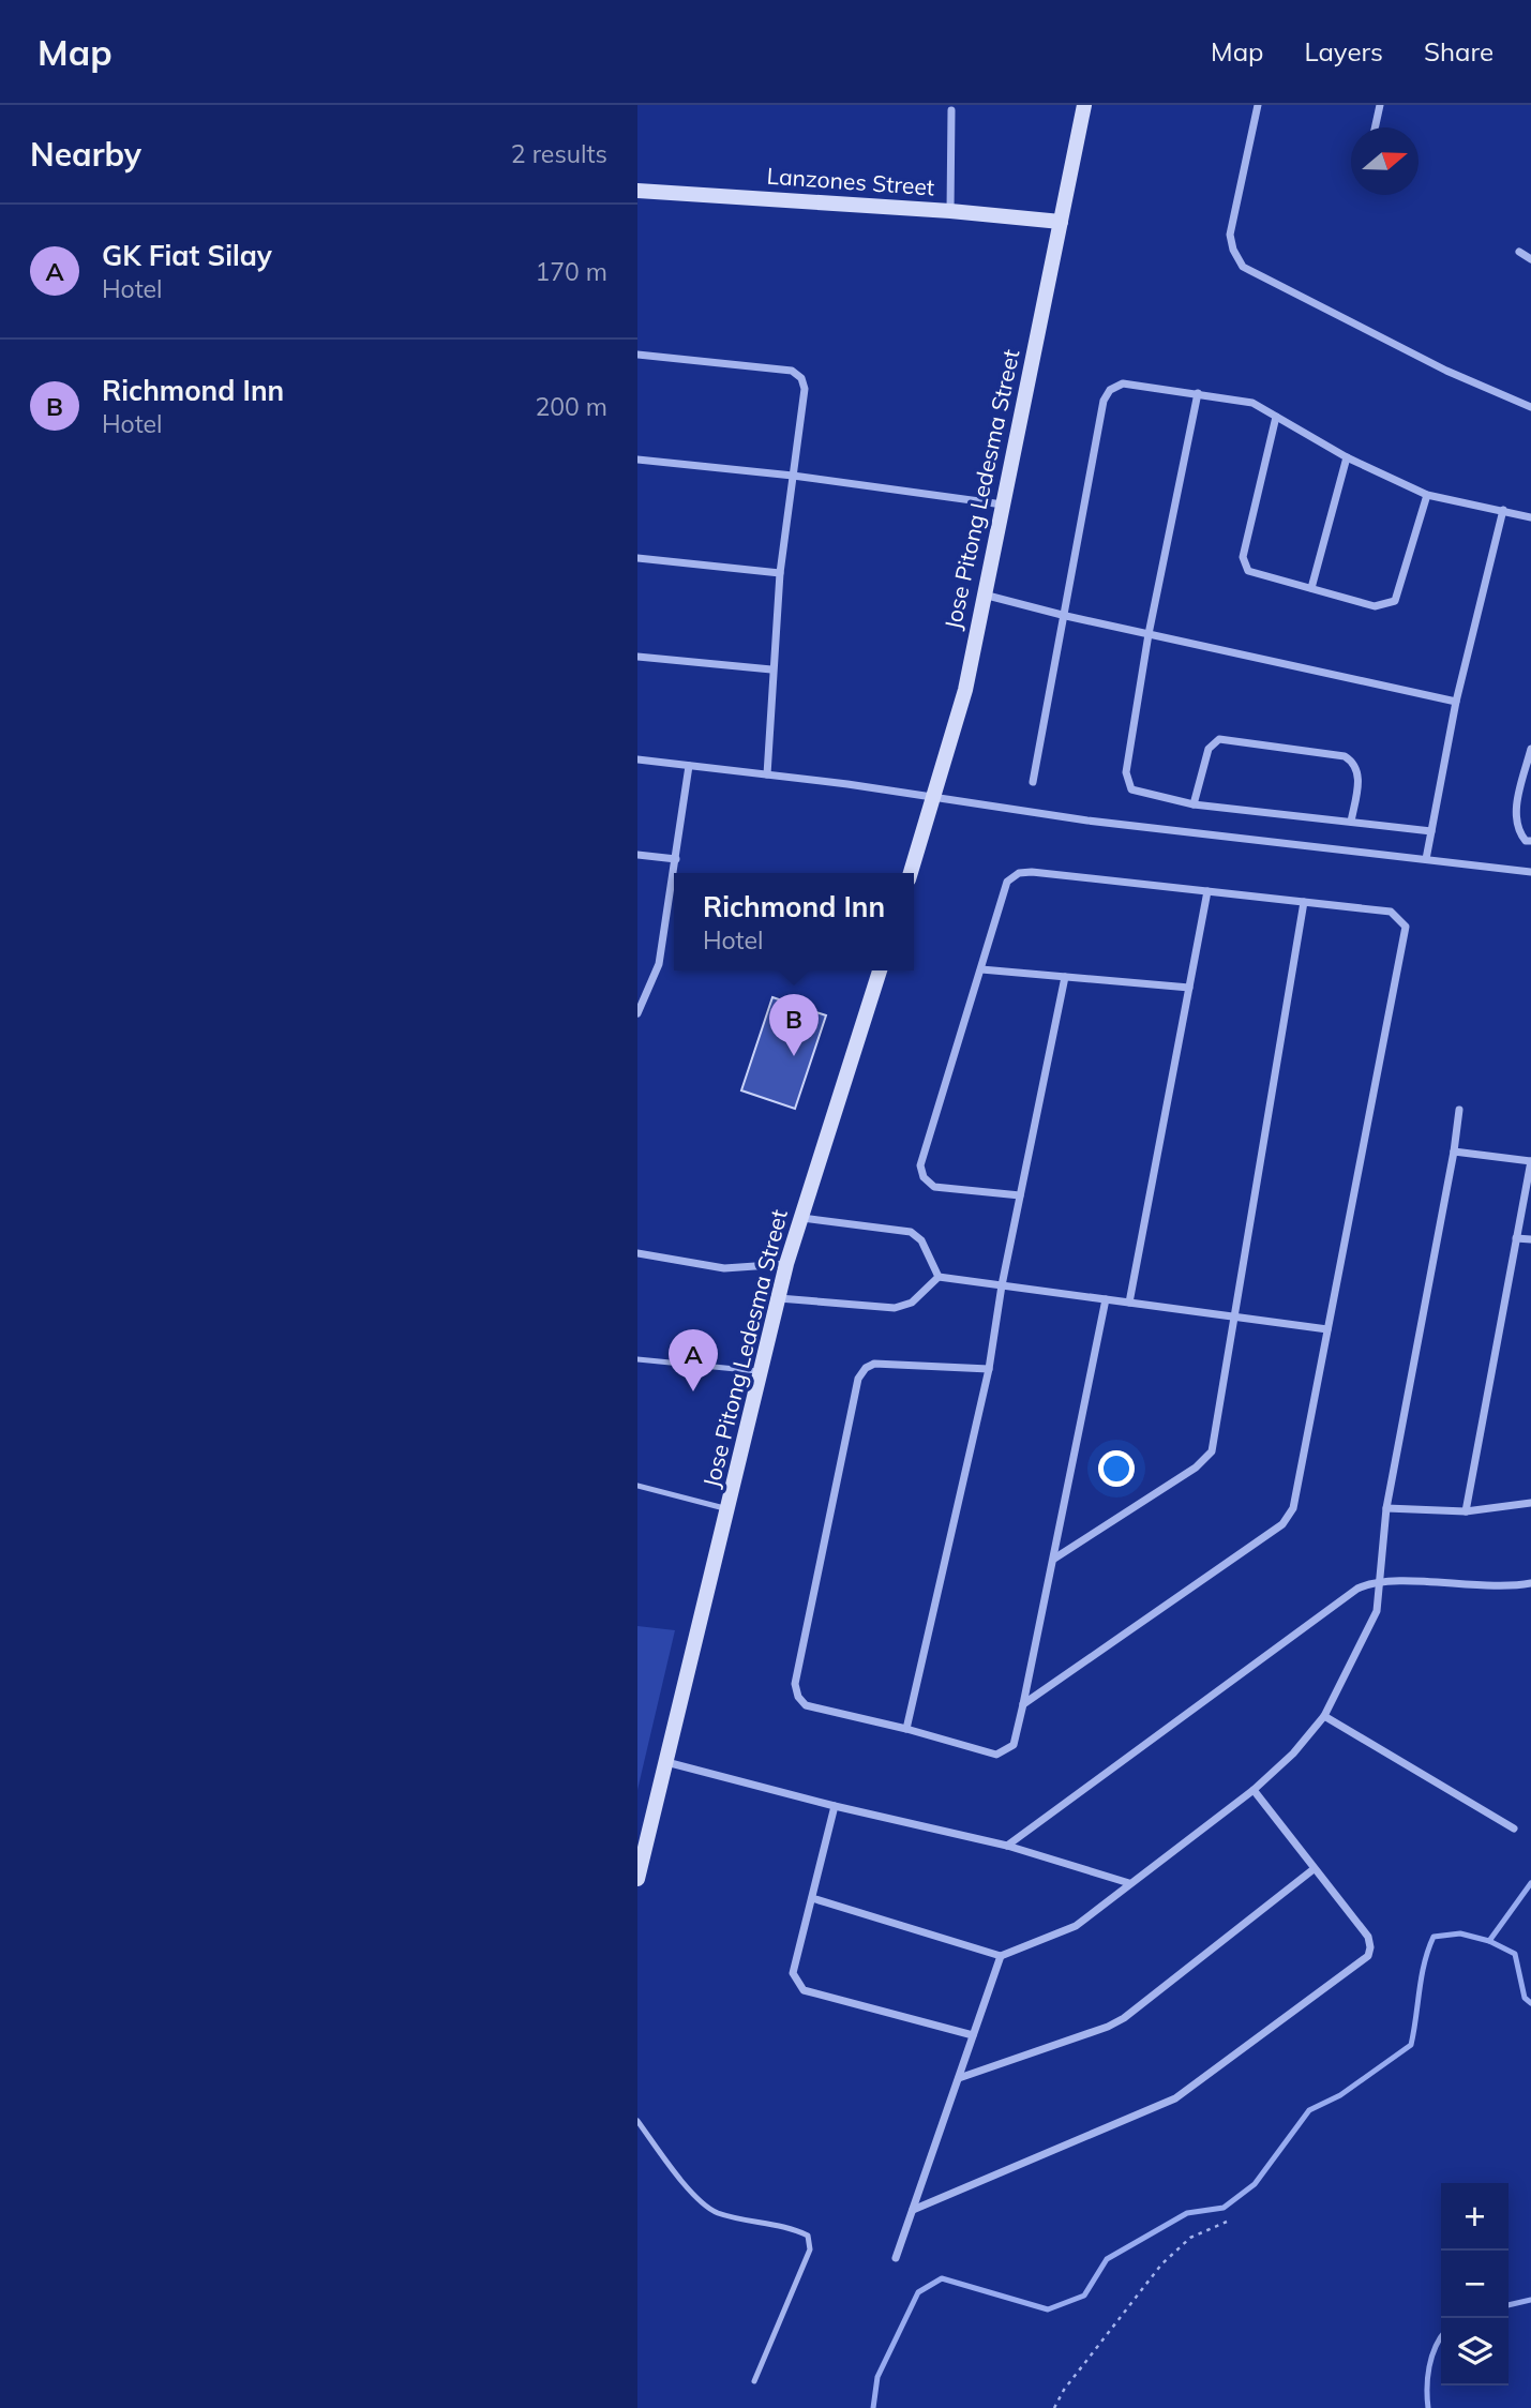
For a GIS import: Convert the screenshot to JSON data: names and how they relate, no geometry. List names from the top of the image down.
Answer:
{
  "streets": {
    "main road": ["Lanzones Street", "Jose Pitong Ledesma Street"]
  },
  "crossings": [
    ["Lanzones Street", "Jose Pitong Ledesma Street"]
  ],
  "north": "right",
  "page": {
    "header": "Map",
    "nav": ["Map", "Layers", "Share"],
    "heading": ["Nearby", "2 results"],
    "list": [
      {
        "mark": "A",
        "name": "GK Fiat Silay",
        "note": "Hotel",
        "value": "170 m"
      },
      {
        "mark": "B",
        "name": "Richmond Inn",
        "note": "Hotel",
        "value": "200 m"
      }
    ],
    "popup": ["Richmond Inn", "Hotel"],
    "pins": ["B", "A"],
    "map_buttons": ["+", "−"]
  }
}
